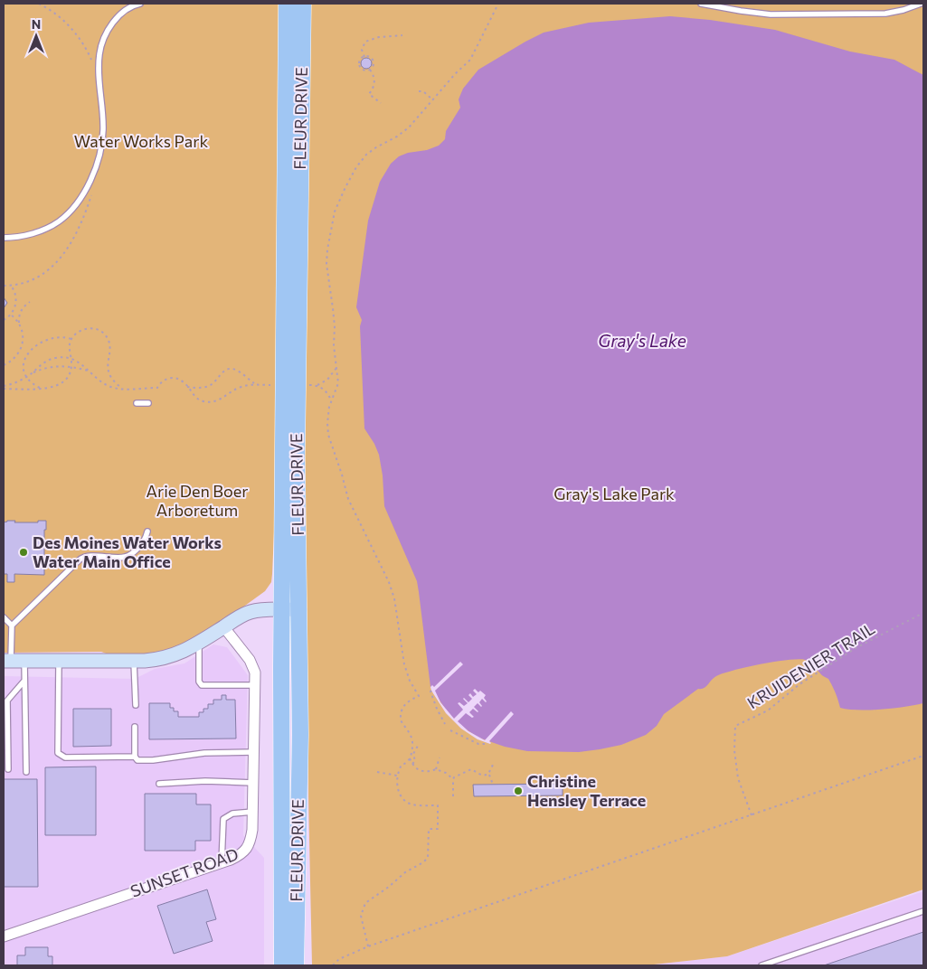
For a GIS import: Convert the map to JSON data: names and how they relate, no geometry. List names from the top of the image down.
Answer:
{
  "streets": {
    "main road": ["FLEUR DRIVE"],
    "street": ["SUNSET ROAD"],
    "path": ["KRUIDENIER TRAIL"]
  },
  "water": ["Gray's Lake"],
  "parks": ["Water Works Park", "Arie Den Boer Arboretum", "Gray's Lake Park"],
  "places": ["Des Moines Water Works Water Main Office", "Christine Hensley Terrace"],
  "north": "top"
}
